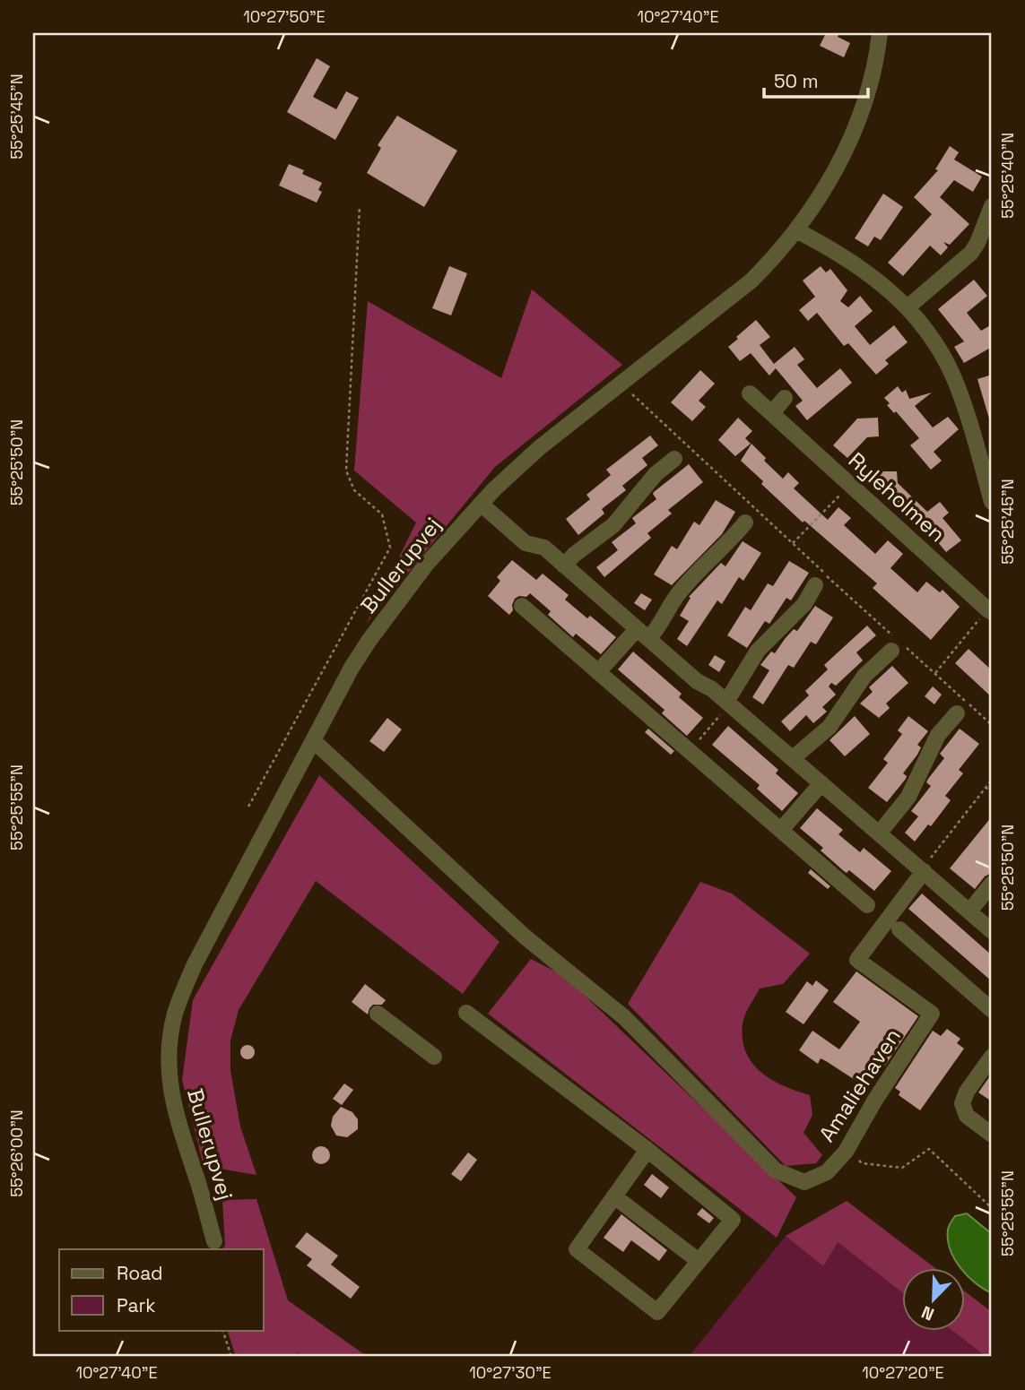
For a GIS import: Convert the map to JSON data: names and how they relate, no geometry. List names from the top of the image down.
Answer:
{
  "streets": {
    "street": ["Ryleholmen", "Bullerupvej", "Amaliehaven"]
  },
  "crossings": [
    ["Bullerupvej", "Amaliehaven"]
  ],
  "legend": ["Road", "Park"],
  "scale_bar": "50 m",
  "north": "bottom left",
  "coordinates": [
    "10°27'50\"E",
    "10°27'40\"E",
    "55°25'45\"N",
    "55°25'40\"N",
    "55°25'50\"N",
    "55°25'55\"N",
    "55°26'00\"N",
    "10°27'30\"E",
    "10°27'20\"E"
  ]
}
